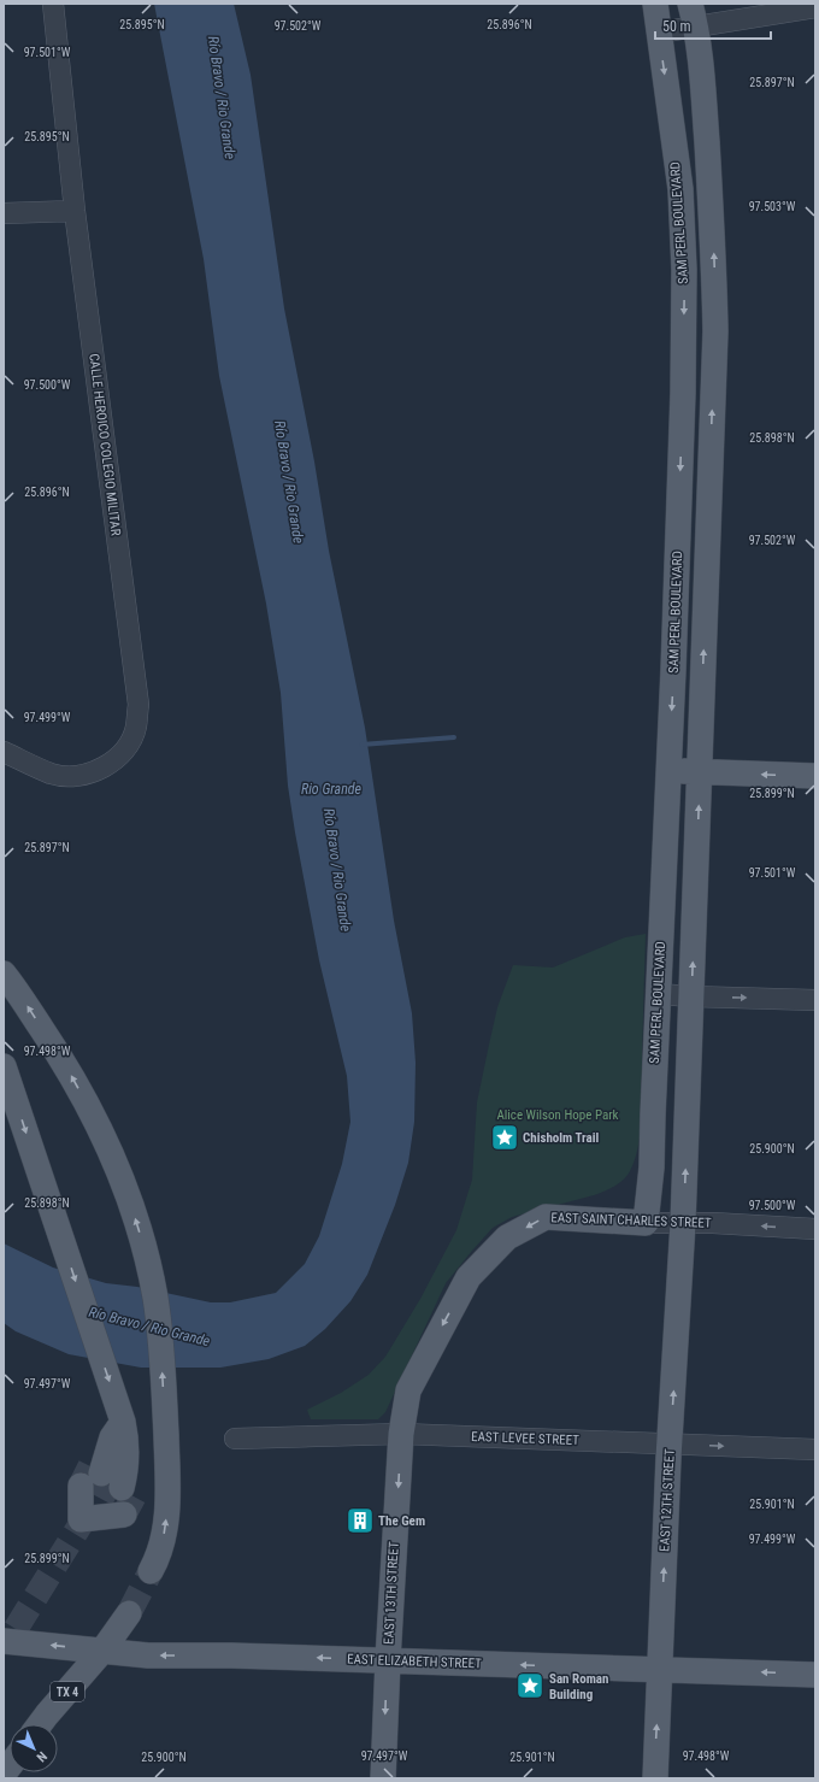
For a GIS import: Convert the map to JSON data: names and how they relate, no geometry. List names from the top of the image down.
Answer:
{
  "streets": {
    "main road": [
      "SAM PERL BOULEVARD",
      "EAST SAINT CHARLES STREET",
      "EAST 12TH STREET",
      "EAST 13TH STREET",
      "EAST ELIZABETH STREET",
      "TX 4"
    ],
    "street": ["CALLE HEROICO COLEGIO MILITAR", "EAST LEVEE STREET"]
  },
  "crossings": [
    ["SAM PERL BOULEVARD", "EAST SAINT CHARLES STREET"],
    ["EAST SAINT CHARLES STREET", "EAST 12TH STREET"],
    ["EAST SAINT CHARLES STREET", "EAST 13TH STREET"],
    ["EAST LEVEE STREET", "EAST 12TH STREET"],
    ["EAST LEVEE STREET", "EAST 13TH STREET"],
    ["EAST 12TH STREET", "EAST ELIZABETH STREET"],
    ["EAST 13TH STREET", "EAST ELIZABETH STREET"],
    ["EAST ELIZABETH STREET", "TX 4"]
  ],
  "one_way": [
    "EAST SAINT CHARLES STREET",
    "EAST 12TH STREET",
    "EAST 13TH STREET",
    "EAST ELIZABETH STREET"
  ],
  "water": ["Río Bravo / Rio Grande", "Rio Grande"],
  "parks": ["Alice Wilson Hope Park"],
  "places": {
    "place": ["Chisholm Trail", "San Roman Building"],
    "building": ["The Gem"]
  },
  "scale_bar": "50 m",
  "north": "bottom right",
  "coordinates": [
    "25.895°N",
    "25.896°N",
    "97.502°W",
    "97.501°W",
    "25.897°N",
    "97.503°W",
    "97.500°W",
    "25.898°N",
    "97.499°W",
    "25.899°N",
    "97.498°W",
    "25.900°N",
    "97.497°W",
    "25.901°N"
  ]
}
